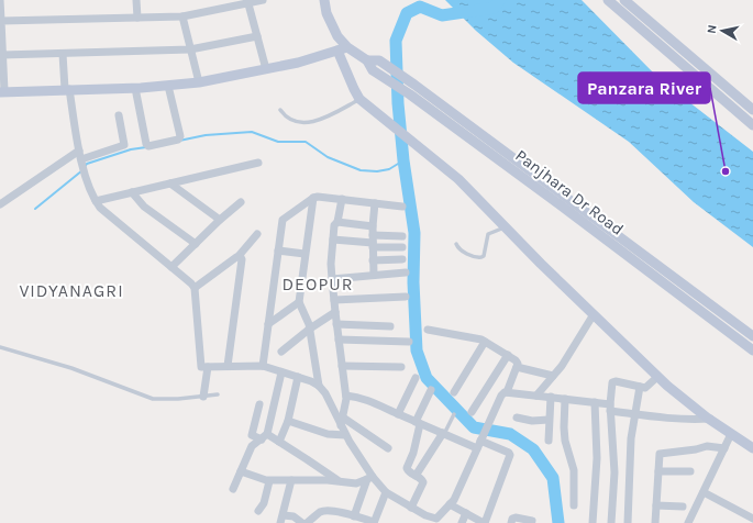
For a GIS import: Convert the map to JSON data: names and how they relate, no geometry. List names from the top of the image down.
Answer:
{
  "streets": {
    "street": ["Panjhara Dr Road"]
  },
  "districts": ["DEOPUR", "VIDYANAGRI"],
  "places": ["Panzara River"],
  "north": "left"
}
